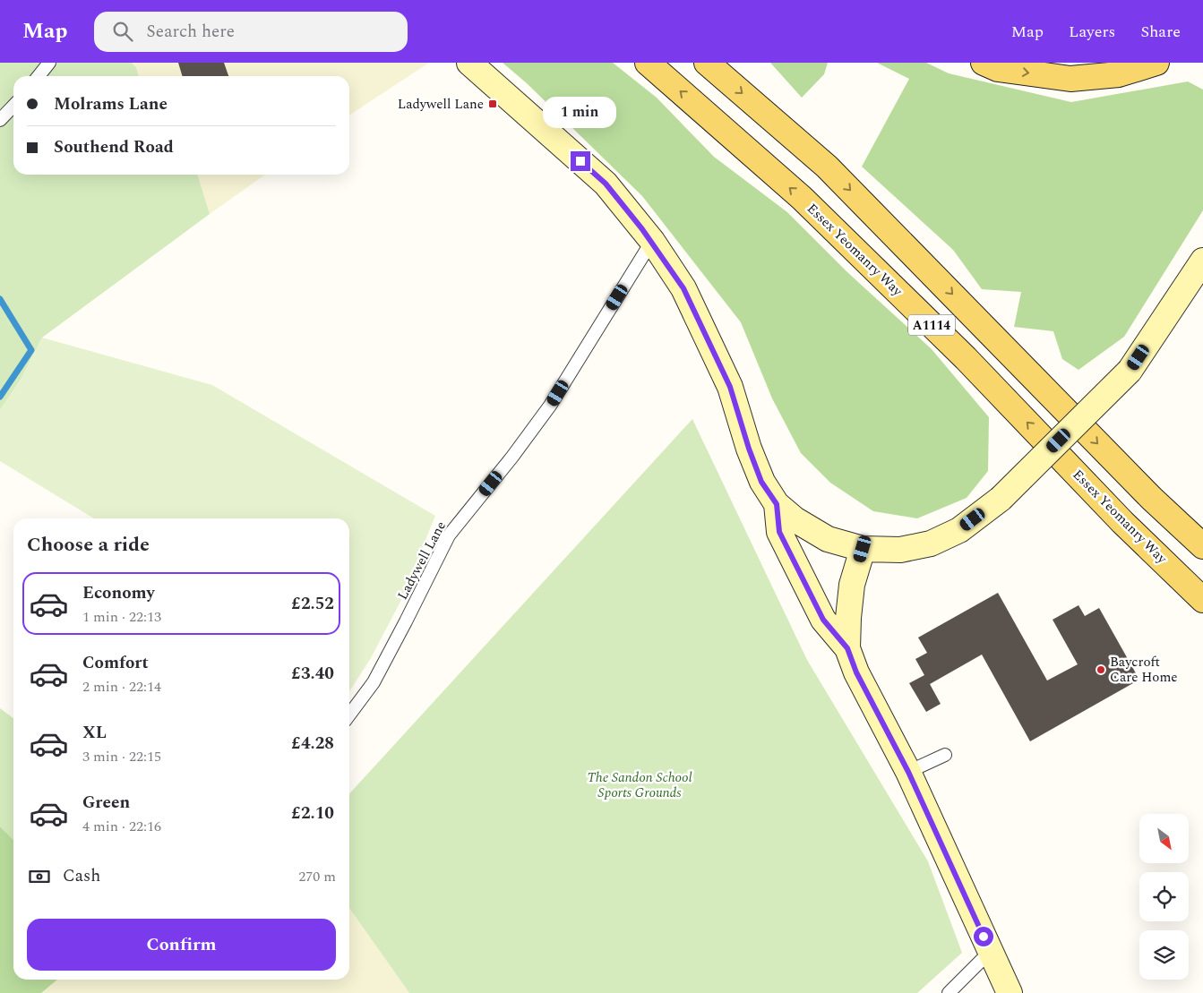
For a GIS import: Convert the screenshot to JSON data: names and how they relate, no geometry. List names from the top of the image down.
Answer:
{
  "streets": {
    "main road": ["Essex Yeomanry Way", "A1114"],
    "lane": ["Ladywell Lane"]
  },
  "parks": ["The Sandon School Sports Grounds"],
  "places": {
    "transit": ["Ladywell Lane"],
    "other": ["Baycroft Care Home"]
  },
  "north": "bottom right",
  "page": {
    "header": "Map",
    "search": "Search here",
    "nav": ["Map", "Layers", "Share"],
    "banner": ["Molrams Lane", "Southend Road"],
    "bubble": "1 min",
    "heading": "Choose a ride",
    "list": [
      {
        "name": "Economy",
        "note": "1 min · 22:13",
        "value": "£2.52"
      },
      {
        "name": "Comfort",
        "note": "2 min · 22:14",
        "value": "£3.40"
      },
      {
        "name": "XL",
        "note": "3 min · 22:15",
        "value": "£4.28"
      },
      {
        "name": "Green",
        "note": "4 min · 22:16",
        "value": "£2.10"
      }
    ],
    "pay": ["Cash", "270 m"],
    "buttons": "Confirm"
  }
}
